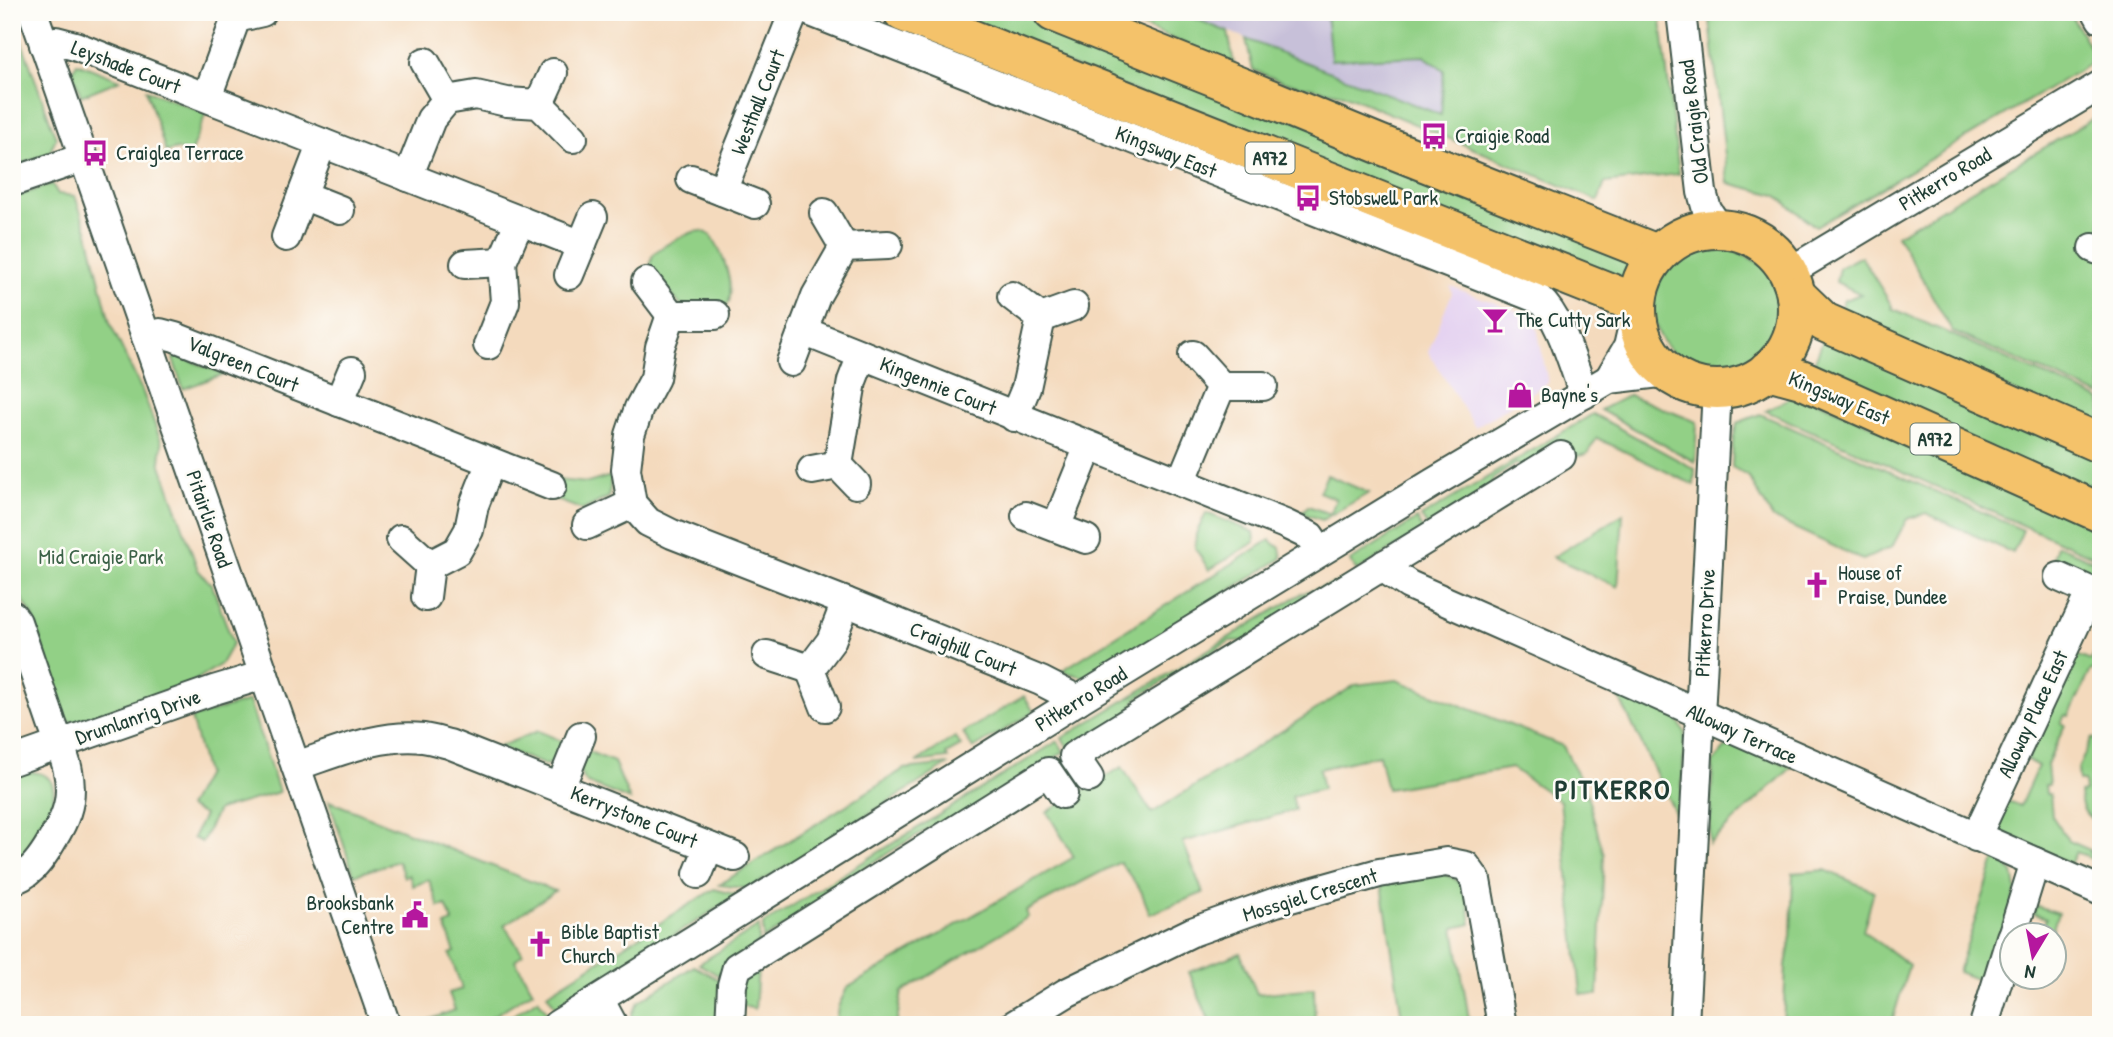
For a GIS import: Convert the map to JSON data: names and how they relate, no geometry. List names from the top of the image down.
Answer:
{
  "streets": {
    "highway": ["Kingsway East", "A972"],
    "street": [
      "Leyshade Court",
      "Westhall Court",
      "Old Craigie Road",
      "Pitkerro Road",
      "Valgreen Court",
      "Kingennie Court",
      "Pitairlie Road",
      "Pitkerro Drive",
      "Craighill Court",
      "Alloway Place East",
      "Drumlanrig Drive",
      "Alloway Terrace",
      "Kerrystone Court",
      "Mossgiel Crescent"
    ]
  },
  "crossings": [
    ["Leyshade Court", "Pitairlie Road"],
    ["Old Craigie Road", "Kingsway East"],
    ["Old Craigie Road", "A972"],
    ["Old Craigie Road", "Pitkerro Road"],
    ["Old Craigie Road", "Pitkerro Drive"],
    ["Kingsway East", "A972"],
    ["Kingsway East", "Pitkerro Road"],
    ["Kingsway East", "Pitkerro Drive"],
    ["A972", "Pitkerro Road"],
    ["A972", "Pitkerro Drive"],
    ["Pitkerro Road", "Kingennie Court"],
    ["Pitkerro Road", "Pitkerro Drive"],
    ["Pitkerro Road", "Craighill Court"],
    ["Valgreen Court", "Pitairlie Road"],
    ["Pitairlie Road", "Drumlanrig Drive"],
    ["Pitairlie Road", "Kerrystone Court"],
    ["Pitkerro Drive", "Alloway Terrace"],
    ["Alloway Place East", "Alloway Terrace"]
  ],
  "districts": ["PITKERRO"],
  "parks": ["Mid Craigie Park"],
  "places": {
    "bus stop": ["Craigie Road", "Craiglea Terrace", "Stobswell Park"],
    "bar": ["The Cutty Sark"],
    "shop": ["Bayne's"],
    "church": ["House of Praise, Dundee", "Bible Baptist Church"],
    "public building": ["Brooksbank Centre"]
  },
  "north": "bottom"
}
